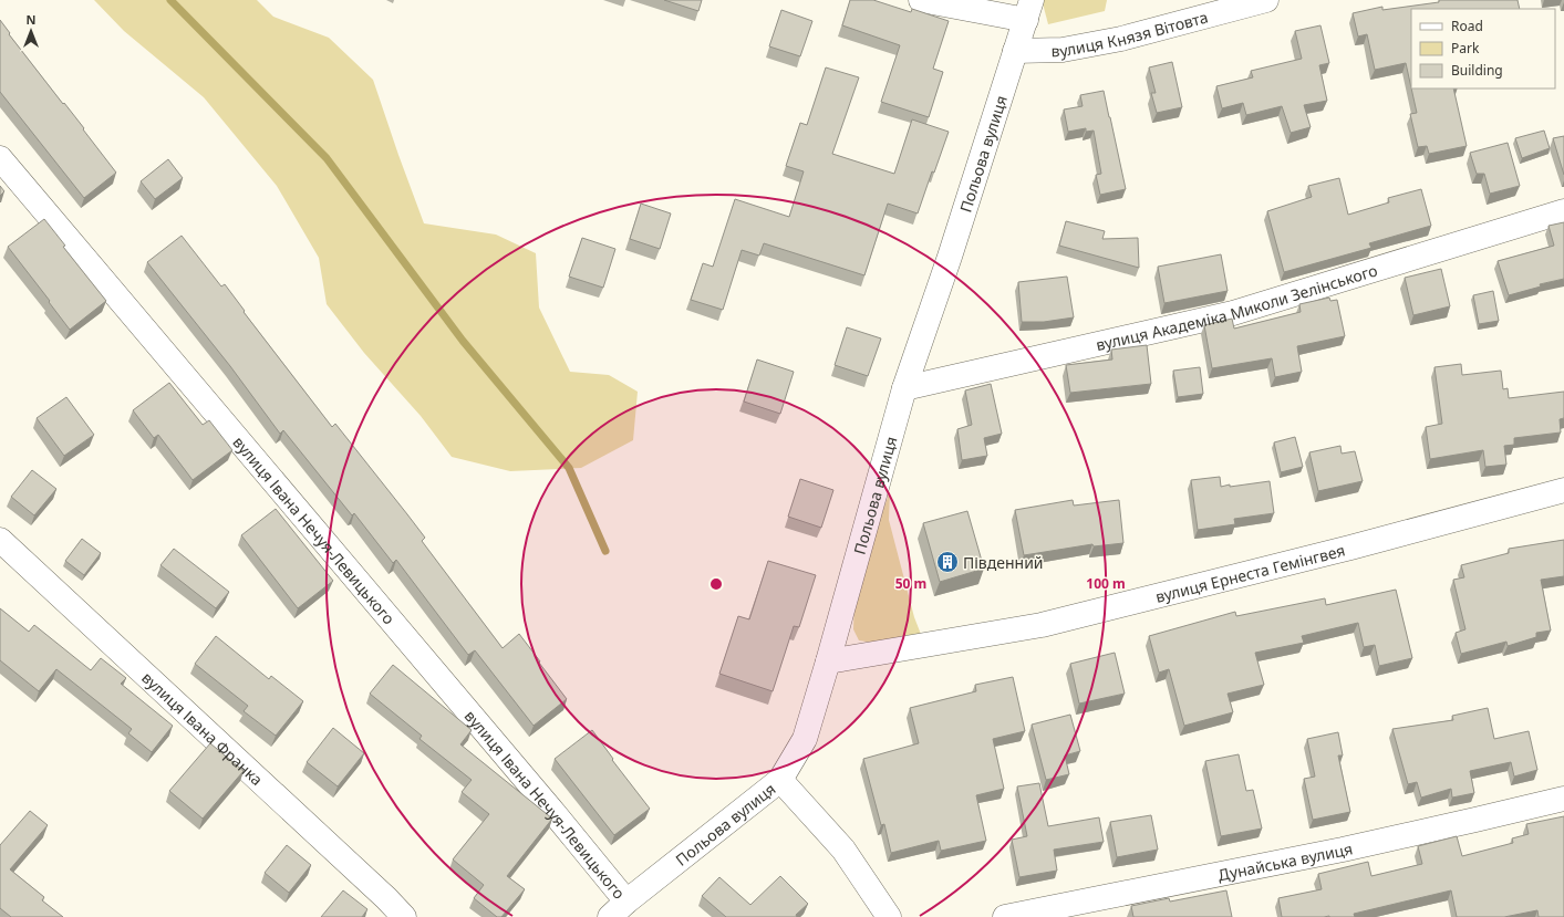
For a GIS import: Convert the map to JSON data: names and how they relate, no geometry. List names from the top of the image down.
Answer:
{
  "streets": {
    "street": [
      "вулиця Князя Вітовта",
      "Польова вулиця",
      "вулиця Академіка Миколи Зелінського",
      "вулиця Івана Нечуя-Левицького",
      "вулиця Ернеста Гемінгвея",
      "вулиця Івана Франка",
      "Дунайська вулиця"
    ]
  },
  "crossings": [
    ["вулиця Князя Вітовта", "Польова вулиця"],
    ["Польова вулиця", "вулиця Академіка Миколи Зелінського"],
    ["Польова вулиця", "вулиця Івана Нечуя-Левицького"],
    ["Польова вулиця", "вулиця Ернеста Гемінгвея"]
  ],
  "places": {
    "building": ["Південний"]
  },
  "legend": ["Road", "Park", "Building"],
  "north": "top",
  "rings": ["50 m", "100 m"]
}
